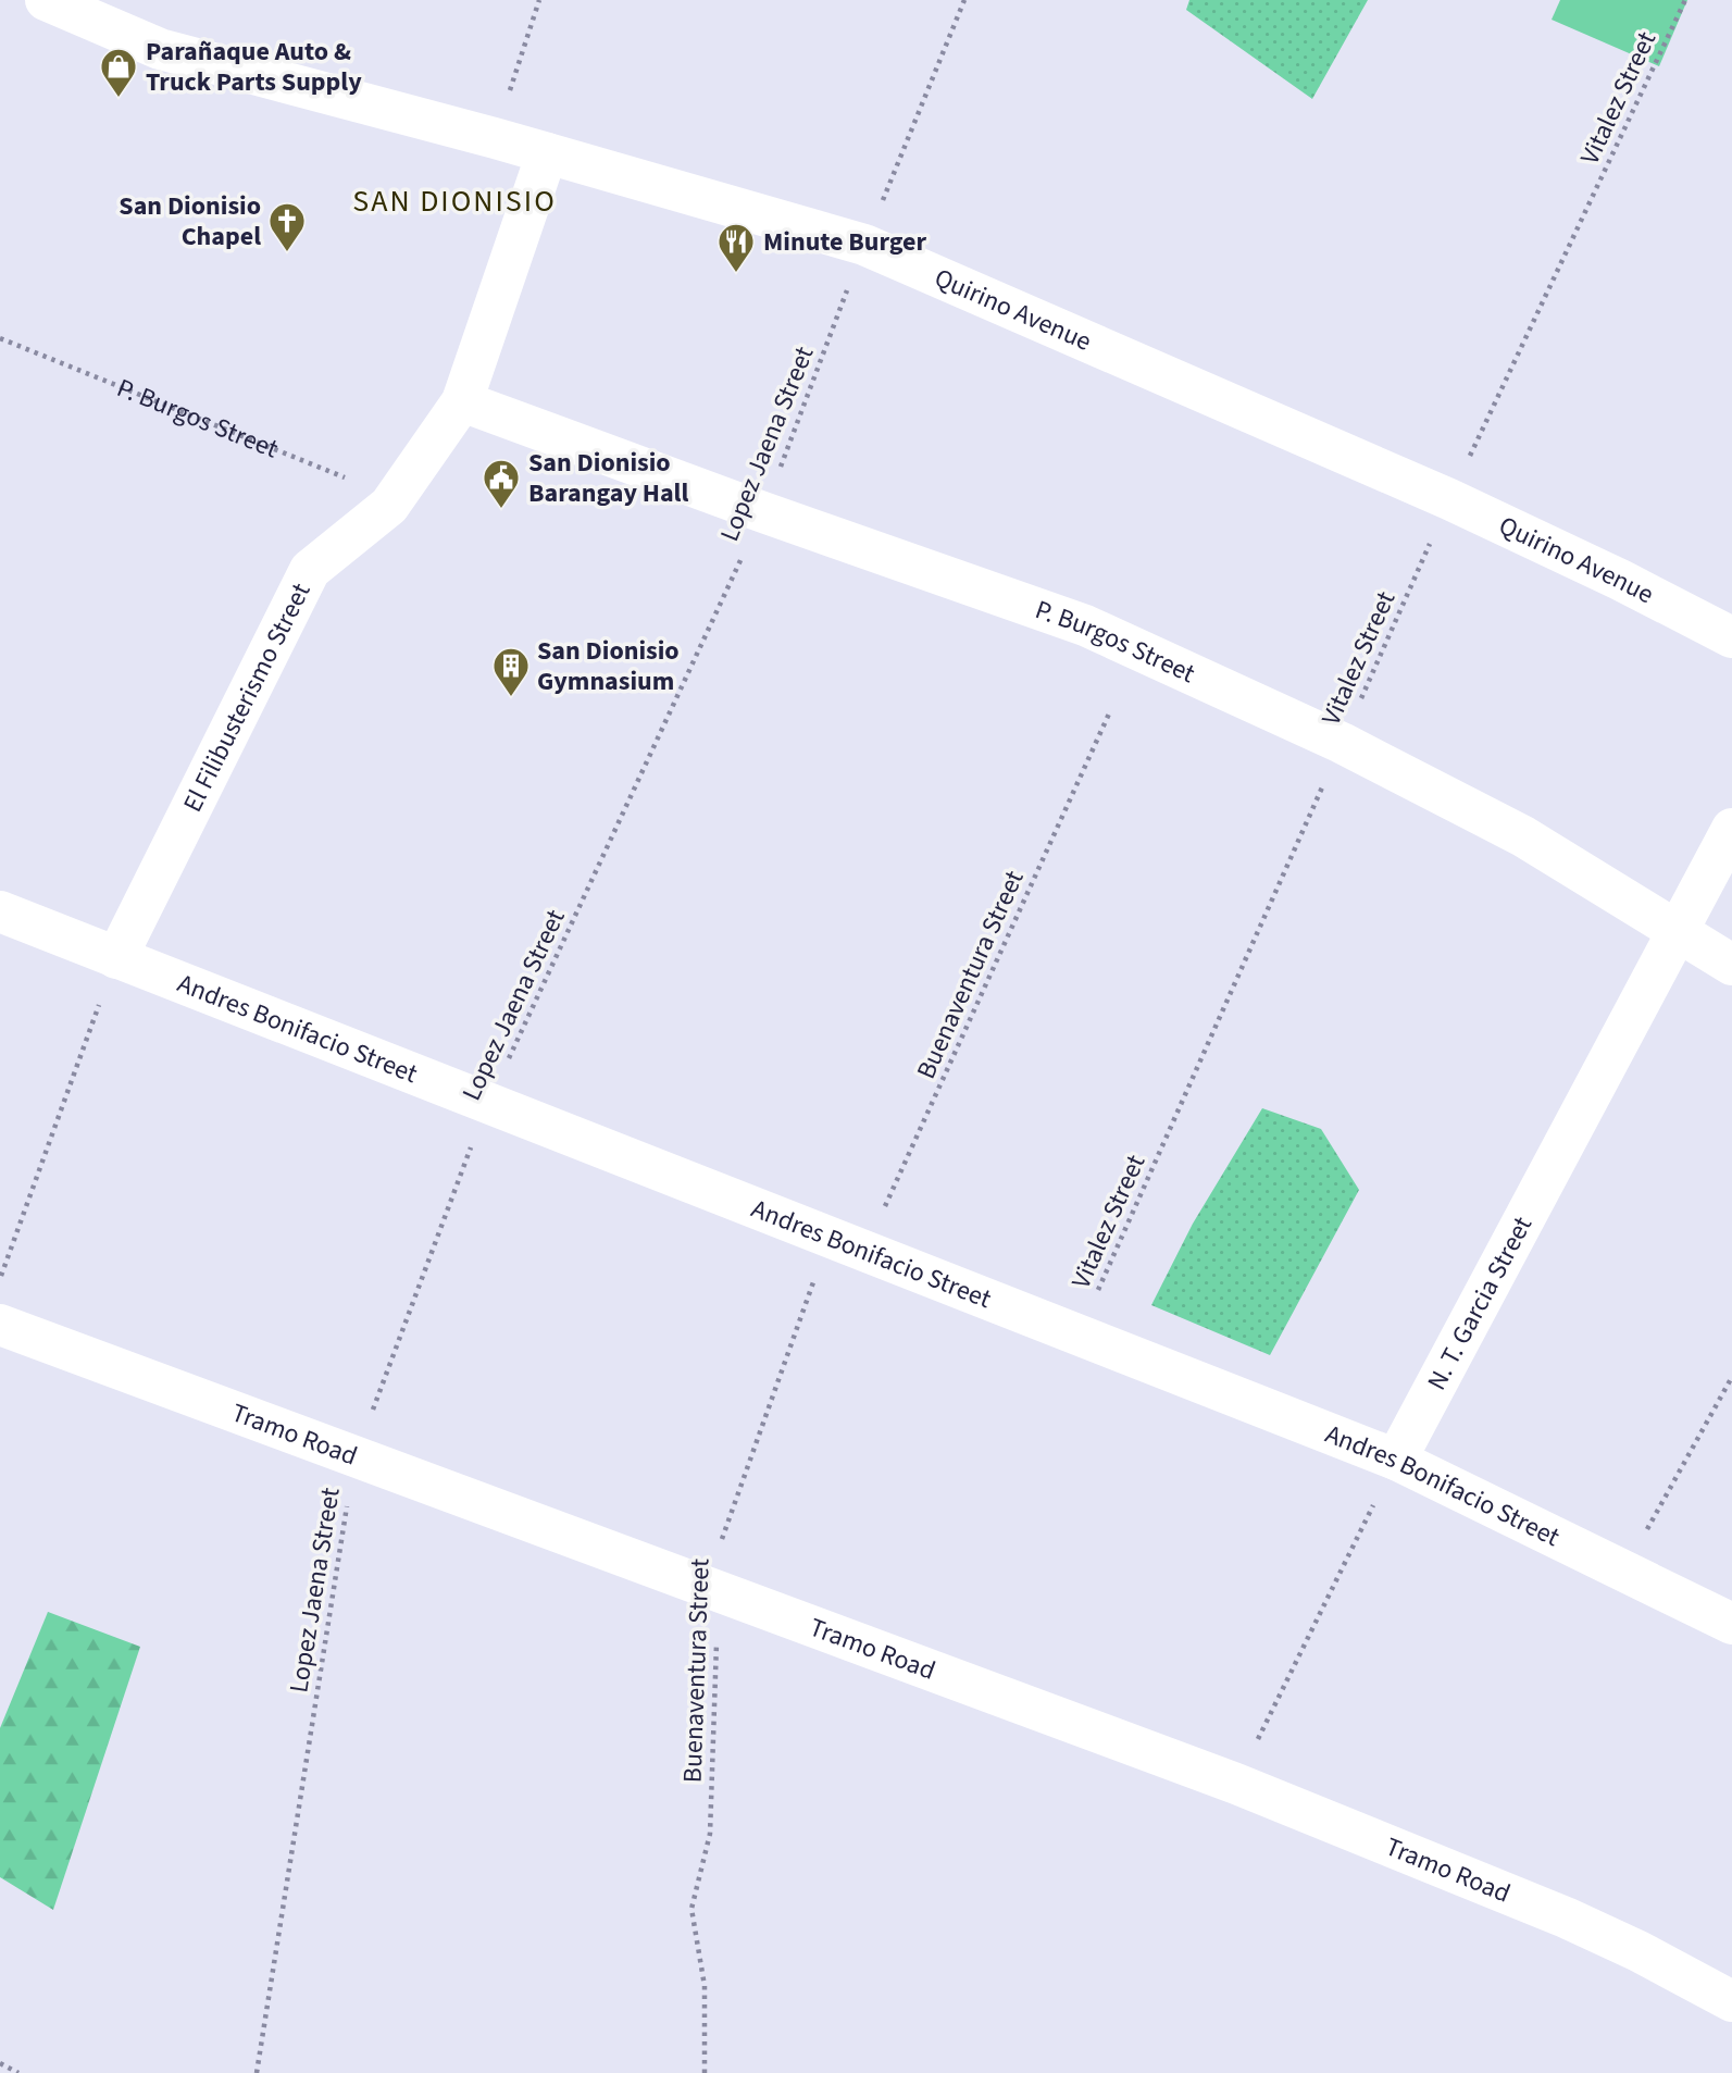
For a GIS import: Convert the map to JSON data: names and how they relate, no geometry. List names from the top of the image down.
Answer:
{
  "streets": {
    "street": [
      "Quirino Avenue",
      "P. Burgos Street",
      "El Filibusterismo Street",
      "Andres Bonifacio Street",
      "N. T. Garcia Street",
      "Tramo Road"
    ],
    "path": ["Vitalez Street", "Lopez Jaena Street", "Buenaventura Street"]
  },
  "crossings": [
    ["Vitalez Street", "Quirino Avenue"],
    ["Vitalez Street", "P. Burgos Street"],
    ["Vitalez Street", "Andres Bonifacio Street"],
    ["Quirino Avenue", "Lopez Jaena Street"],
    ["Quirino Avenue", "El Filibusterismo Street"],
    ["P. Burgos Street", "Lopez Jaena Street"],
    ["P. Burgos Street", "El Filibusterismo Street"],
    ["P. Burgos Street", "N. T. Garcia Street"],
    ["Lopez Jaena Street", "Andres Bonifacio Street"],
    ["Lopez Jaena Street", "Tramo Road"],
    ["El Filibusterismo Street", "Andres Bonifacio Street"],
    ["Buenaventura Street", "Andres Bonifacio Street"],
    ["Buenaventura Street", "Tramo Road"],
    ["Andres Bonifacio Street", "N. T. Garcia Street"]
  ],
  "districts": ["SAN DIONISIO"],
  "places": {
    "shop": ["Parañaque Auto & Truck Parts Supply"],
    "church": ["San Dionisio Chapel"],
    "restaurant": ["Minute Burger"],
    "public building": ["San Dionisio Barangay Hall"],
    "building": ["San Dionisio Gymnasium"]
  }
}
